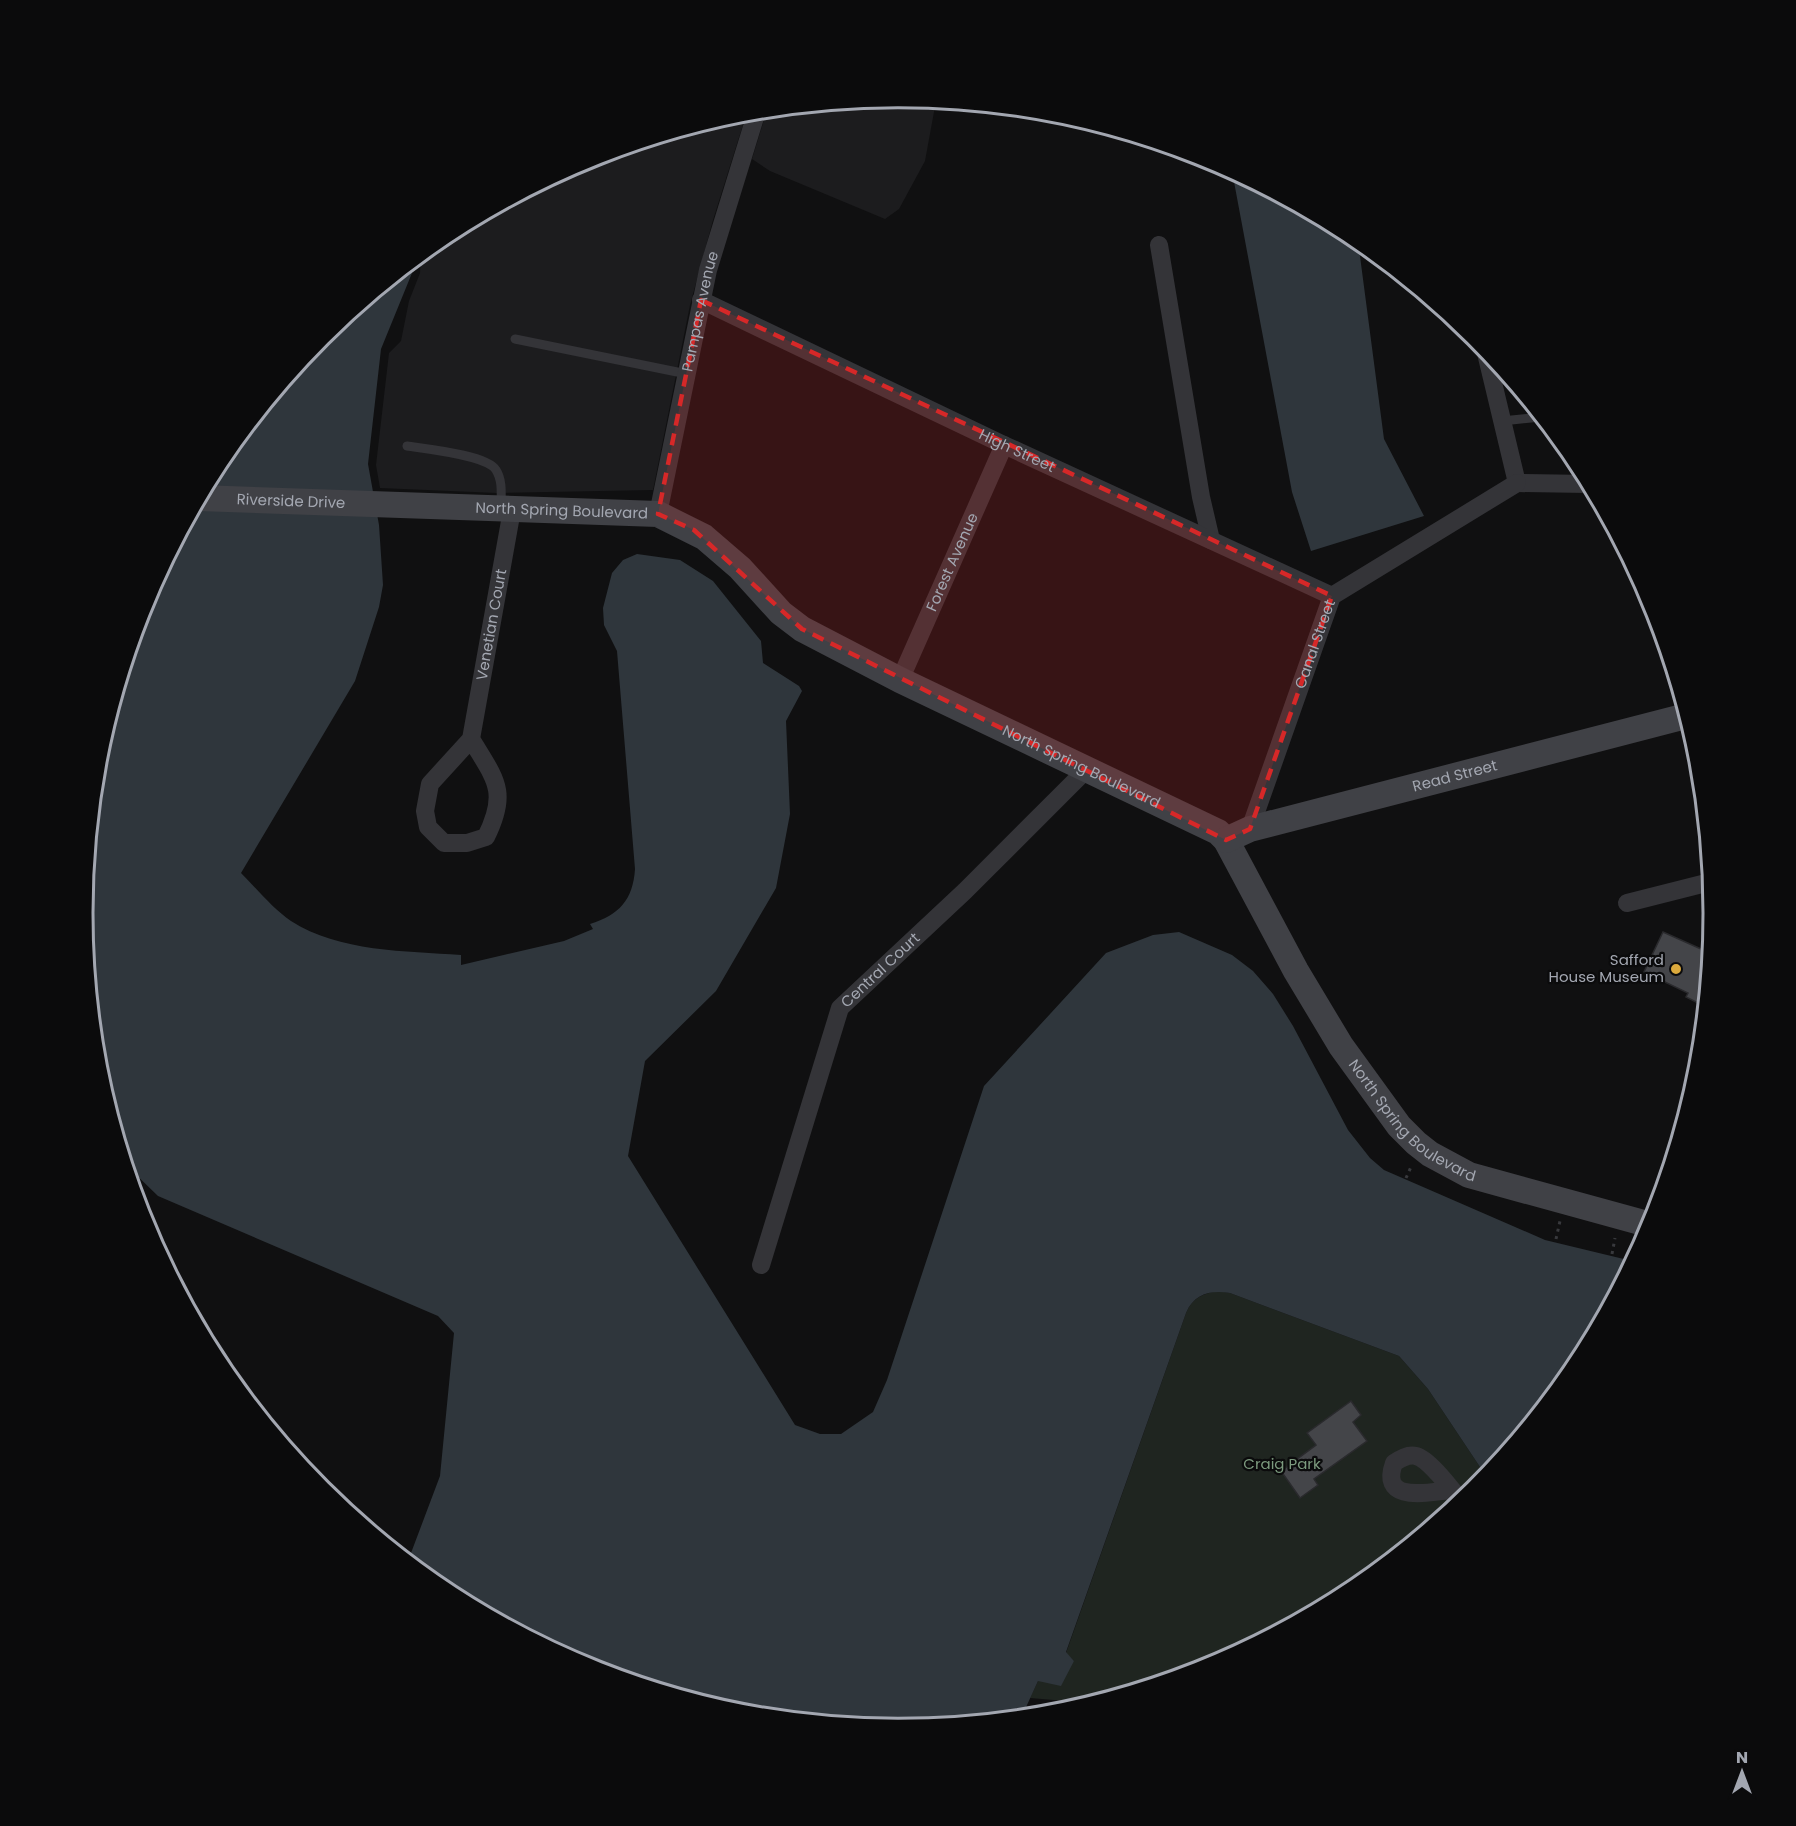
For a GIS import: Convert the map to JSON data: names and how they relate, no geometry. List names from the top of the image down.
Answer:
{
  "streets": {
    "street": [
      "Pampas Avenue",
      "High Street",
      "Riverside Drive",
      "North Spring Boulevard",
      "Forest Avenue",
      "Venetian Court",
      "Canal Street",
      "Read Street",
      "Central Court"
    ]
  },
  "crossings": [
    ["Pampas Avenue", "High Street"],
    ["Pampas Avenue", "North Spring Boulevard"],
    ["High Street", "Forest Avenue"],
    ["High Street", "Canal Street"],
    ["Riverside Drive", "North Spring Boulevard"],
    ["North Spring Boulevard", "Forest Avenue"],
    ["North Spring Boulevard", "Venetian Court"],
    ["North Spring Boulevard", "Read Street"],
    ["North Spring Boulevard", "Central Court"],
    ["Canal Street", "Read Street"]
  ],
  "parks": ["Craig Park"],
  "places": ["Safford House Museum"],
  "north": "top"
}
